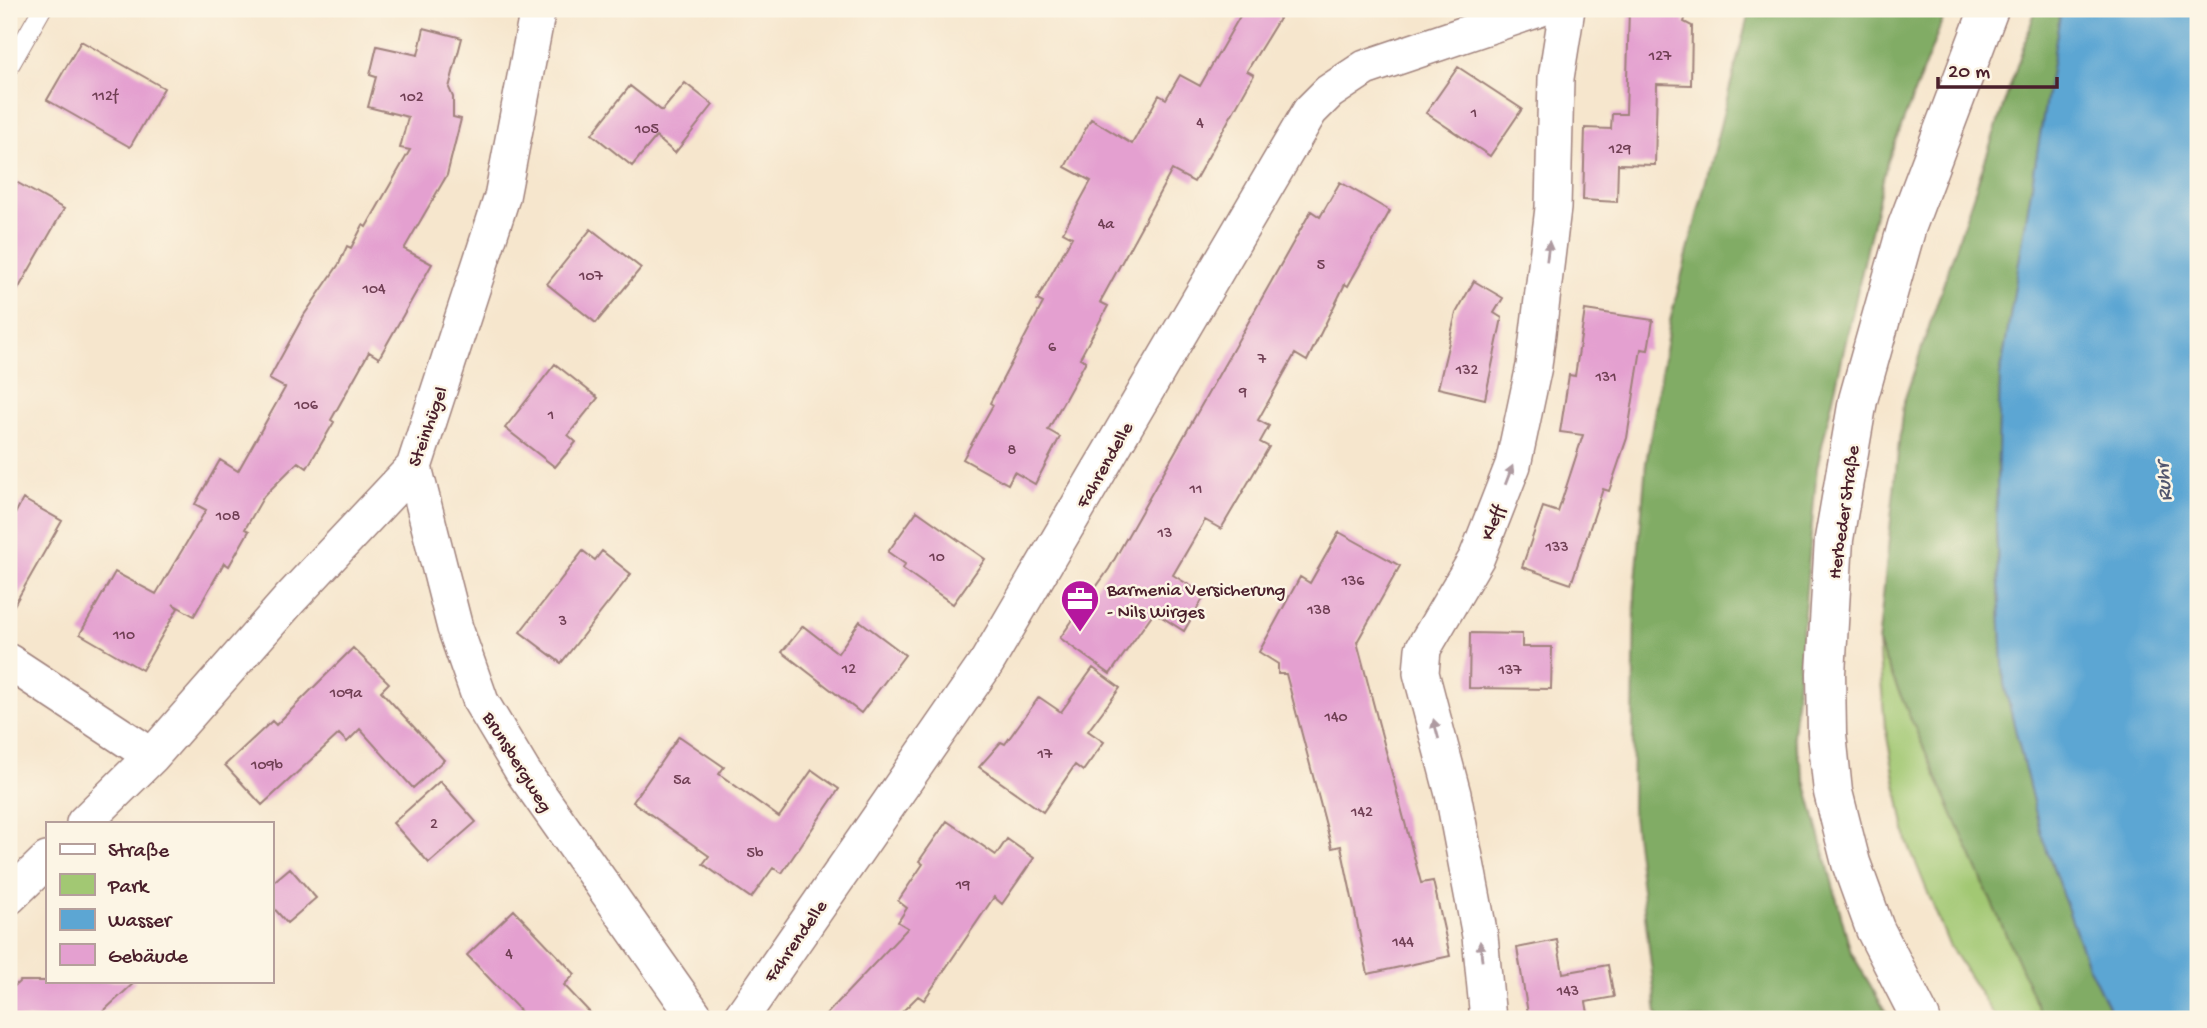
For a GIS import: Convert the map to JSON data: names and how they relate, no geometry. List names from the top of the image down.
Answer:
{
  "streets": {
    "main road": ["Herbeder Straße"],
    "street": [
      "Steinhügel",
      "Fahrendelle",
      "Kleff",
      "Brunsbergweg"
    ]
  },
  "crossings": [
    ["Steinhügel", "Brunsbergweg"]
  ],
  "one_way": ["Kleff"],
  "water": ["Ruhr"],
  "places": {
    "office": ["Barmenia Versicherung - Nils Wirges"]
  },
  "house_numbers": [
    "127",
    "112f",
    "102",
    "1",
    "4",
    "105",
    "129",
    "4a",
    "5",
    "107",
    "104",
    "6",
    "7",
    "132",
    "131",
    "9",
    "106",
    "1",
    "8",
    "11",
    "108",
    "13",
    "133",
    "10",
    "136",
    "138",
    "3",
    "110",
    "12",
    "137",
    "109a",
    "140",
    "17",
    "109b",
    "5a",
    "142",
    "2",
    "5b",
    "19",
    "144",
    "4",
    "143"
  ],
  "legend": [
    "Straße",
    "Park",
    "Wasser",
    "Gebäude"
  ],
  "scale_bar": "20 m"
}
